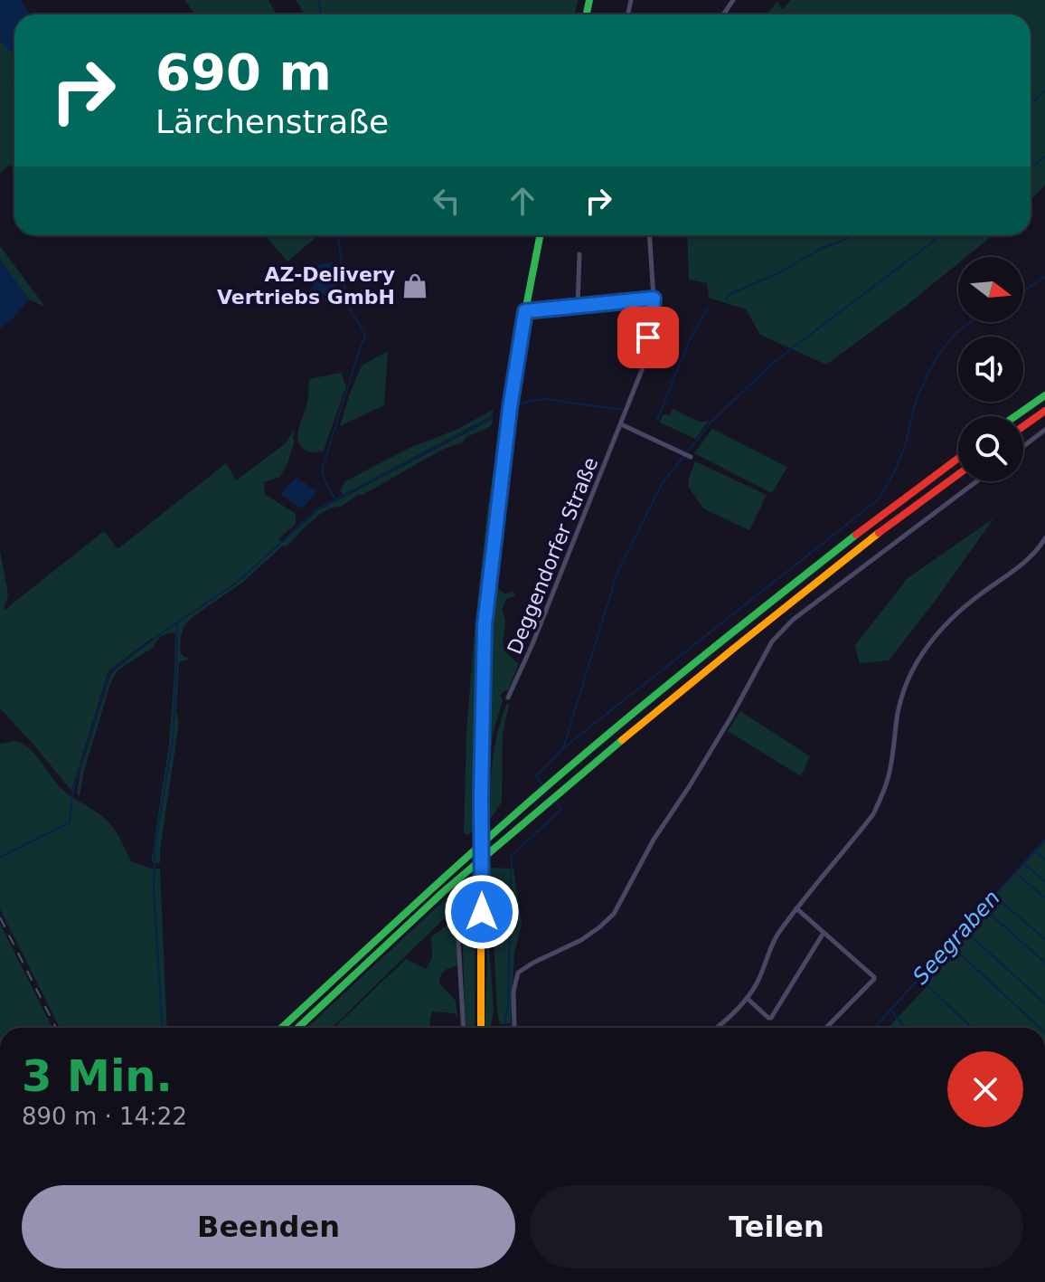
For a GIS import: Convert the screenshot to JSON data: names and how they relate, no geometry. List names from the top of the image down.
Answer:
{
  "streets": {
    "street": ["Deggendorfer Straße"]
  },
  "water": ["Seegraben"],
  "places": {
    "shop": ["AZ-Delivery Vertriebs GmbH"]
  },
  "north": "right",
  "page": {
    "turn": ["690 m", "Lärchenstraße"],
    "heading": ["3 Min.", "890 m · 14:22"],
    "buttons": ["Beenden", "Teilen"]
  }
}
